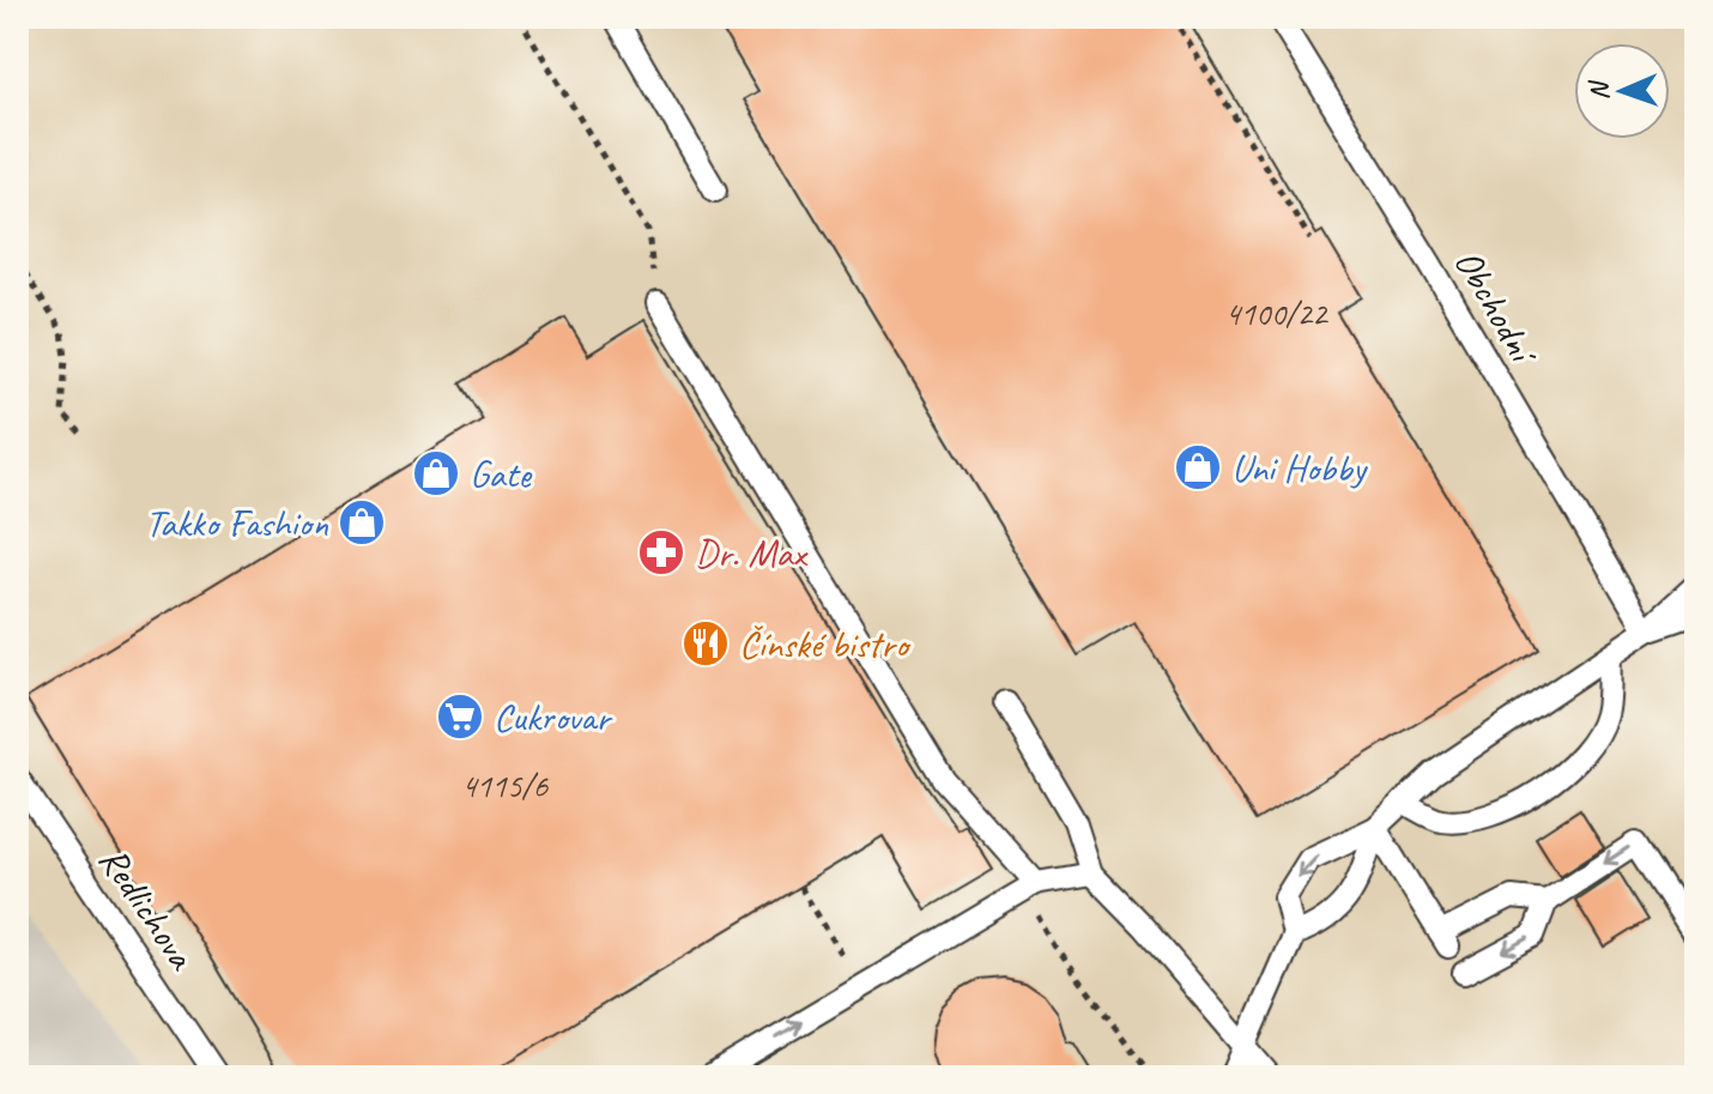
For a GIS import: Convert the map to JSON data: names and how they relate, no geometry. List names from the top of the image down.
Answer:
{
  "streets": {
    "lane": ["Obchodní", "Redlichova"]
  },
  "places": {
    "shop": ["Uni Hobby", "Gate", "Takko Fashion"],
    "pharmacy": ["Dr. Max"],
    "restaurant": ["Čínské bistro"],
    "supermarket": ["Cukrovar"]
  },
  "house_numbers": ["4100/22", "4115/6"],
  "north": "left"
}
